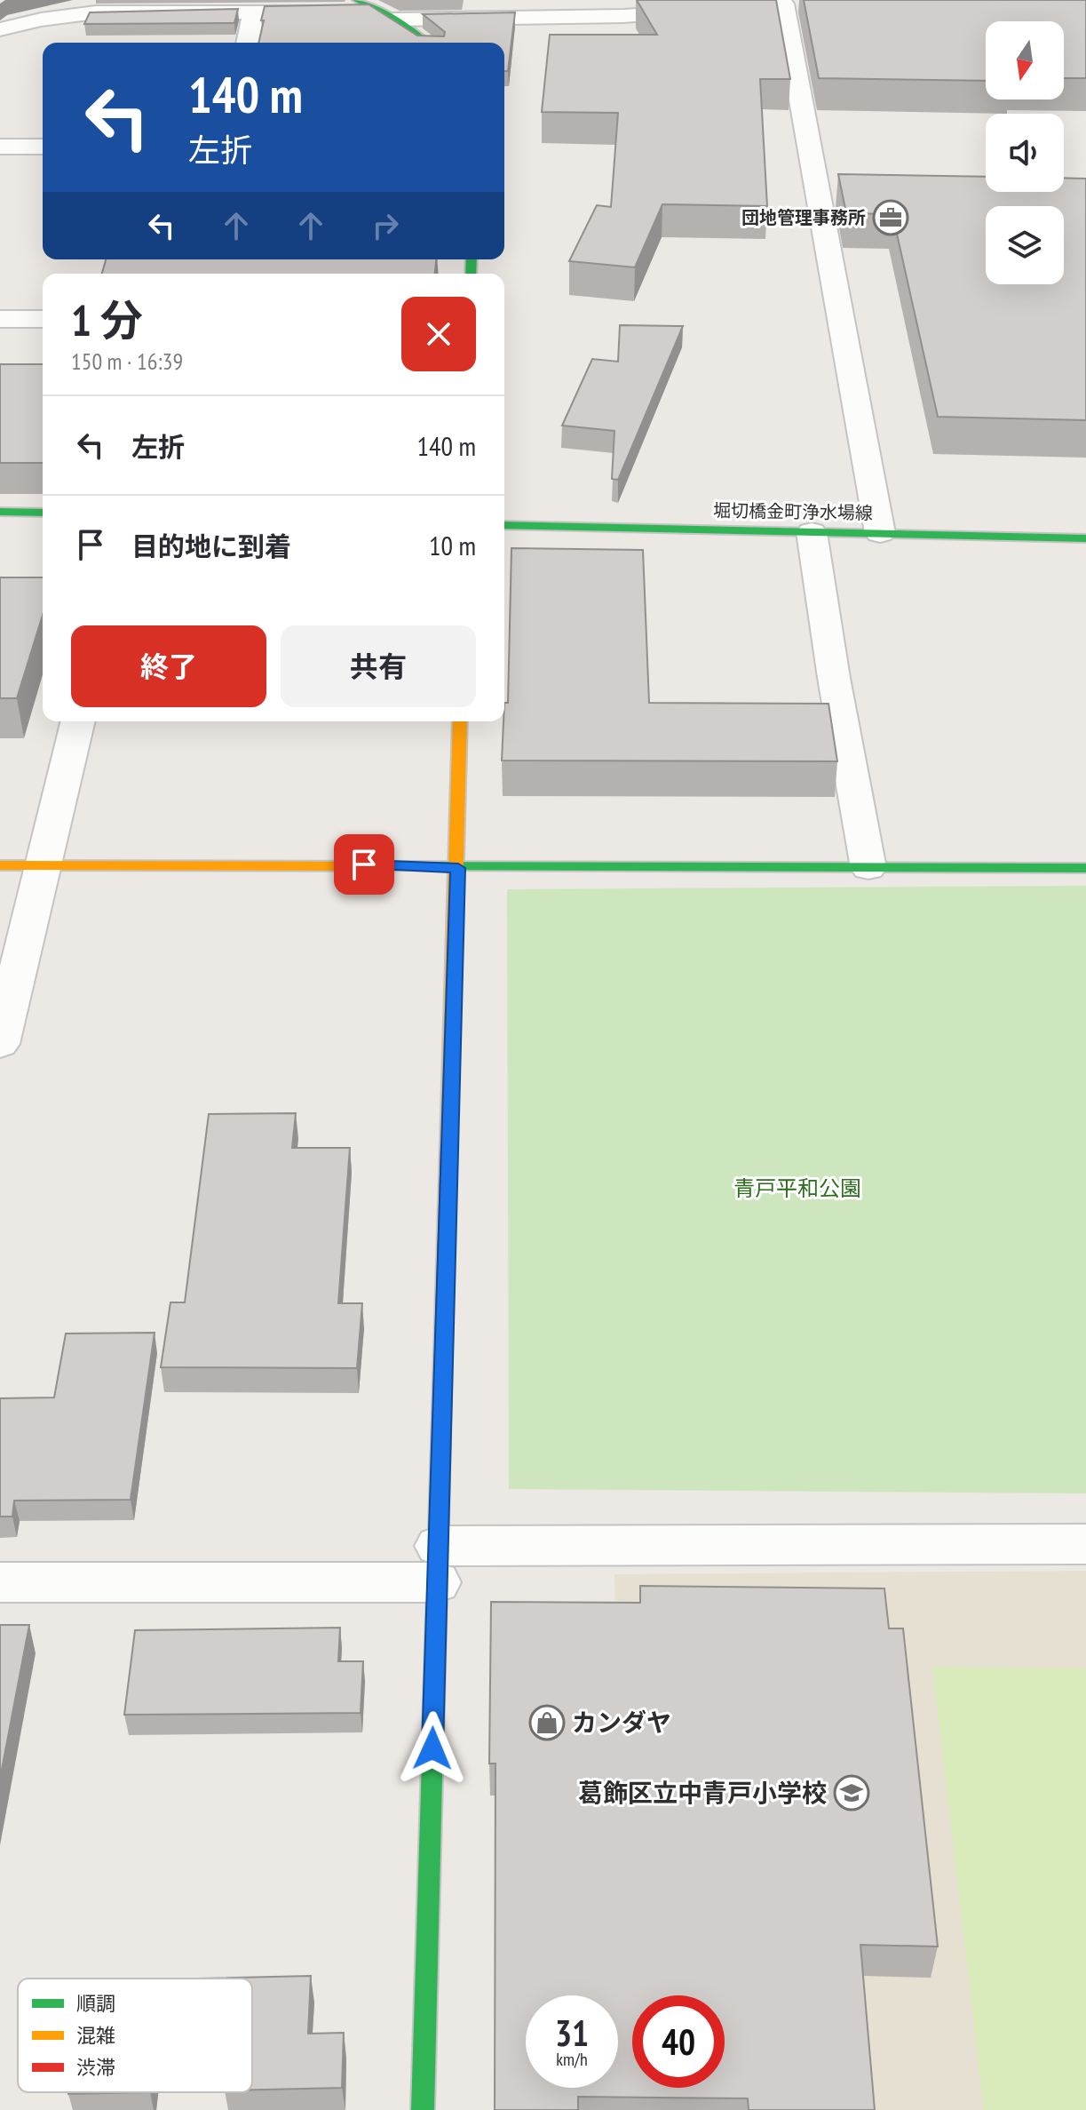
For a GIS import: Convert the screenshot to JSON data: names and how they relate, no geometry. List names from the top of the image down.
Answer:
{
  "streets": {
    "street": ["堀切橋金町浄水場線"]
  },
  "parks": ["青戸平和公園"],
  "places": {
    "office": ["団地管理事務所"],
    "shop": ["カンダヤ"],
    "school or university": ["葛飾区立中青戸小学校"]
  },
  "legend": ["順調", "混雑", "渋滞"],
  "north": "bottom",
  "page": {
    "turn": ["140 m", "左折"],
    "heading": ["1 分", "150 m · 16:39"],
    "list": [
      {
        "name": "左折",
        "value": "140 m"
      },
      {
        "name": "目的地に到着",
        "value": "10 m"
      }
    ],
    "buttons": ["終了", "共有"],
    "speed": "31 km/h",
    "limit": "40"
  }
}
